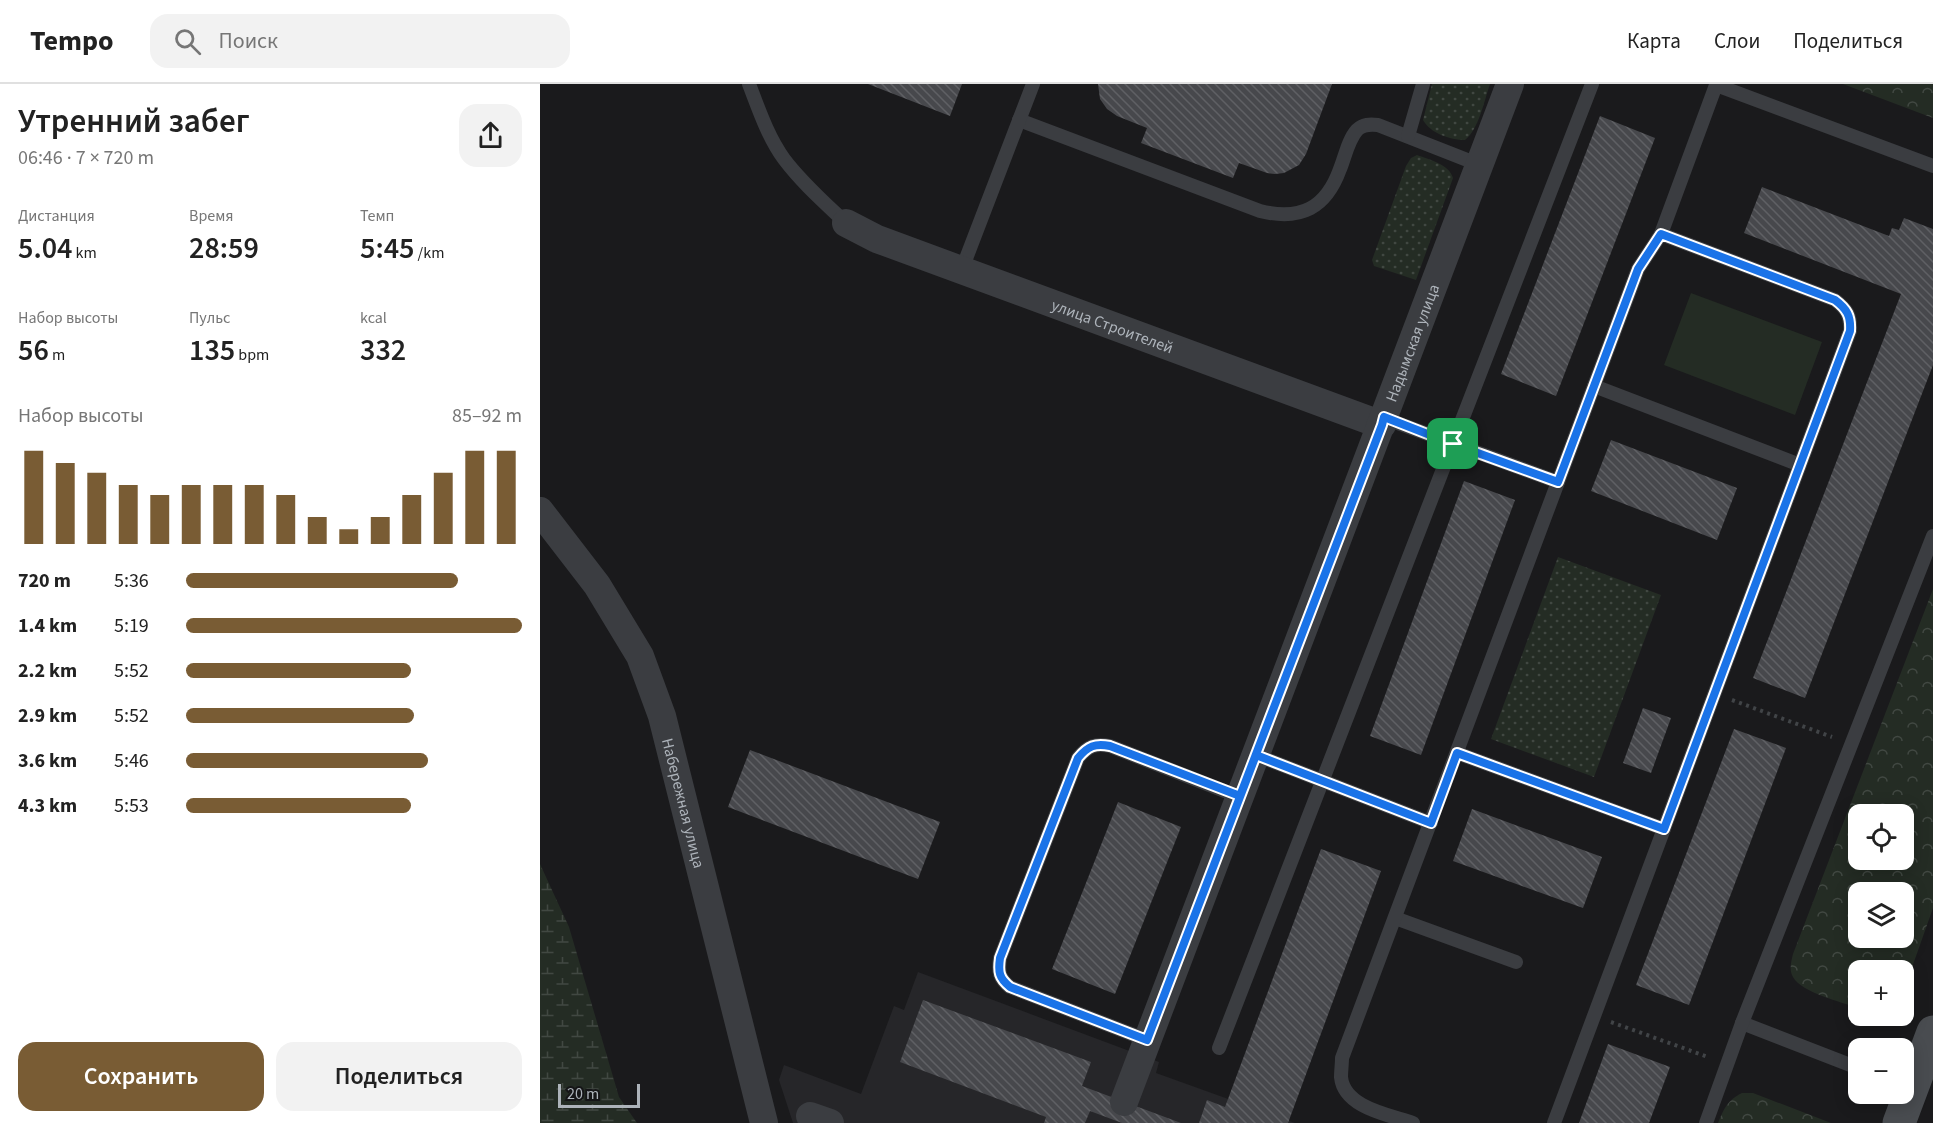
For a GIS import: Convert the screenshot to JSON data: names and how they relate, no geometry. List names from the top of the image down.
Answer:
{
  "streets": {
    "street": ["улица Строителей", "Надымская улица", "Набережная улица"]
  },
  "crossings": [
    ["улица Строителей", "Надымская улица"]
  ],
  "scale_bar": "20 m",
  "page": {
    "header": "Tempo",
    "search": "Поиск",
    "nav": ["Карта", "Слои", "Поделиться"],
    "heading": ["Утренний забег", "06:46 · 7 × 720 m"],
    "stats": [
      ["Дистанция", "5.04 km"],
      ["Время", "28:59"],
      ["Темп", "5:45 /km"],
      ["Набор высоты", "56 m"],
      ["Пульс", "135 bpm"],
      ["kcal", "332"]
    ],
    "chart": ["Набор высоты", "85–92 m"],
    "list": [
      {
        "name": "720 m",
        "note": "5:36"
      },
      {
        "name": "1.4 km",
        "note": "5:19"
      },
      {
        "name": "2.2 km",
        "note": "5:52"
      },
      {
        "name": "2.9 km",
        "note": "5:52"
      },
      {
        "name": "3.6 km",
        "note": "5:46"
      },
      {
        "name": "4.3 km",
        "note": "5:53"
      }
    ],
    "map_buttons": ["+", "−"],
    "buttons": ["Сохранить", "Поделиться"],
    "scale": "20 m"
  }
}
